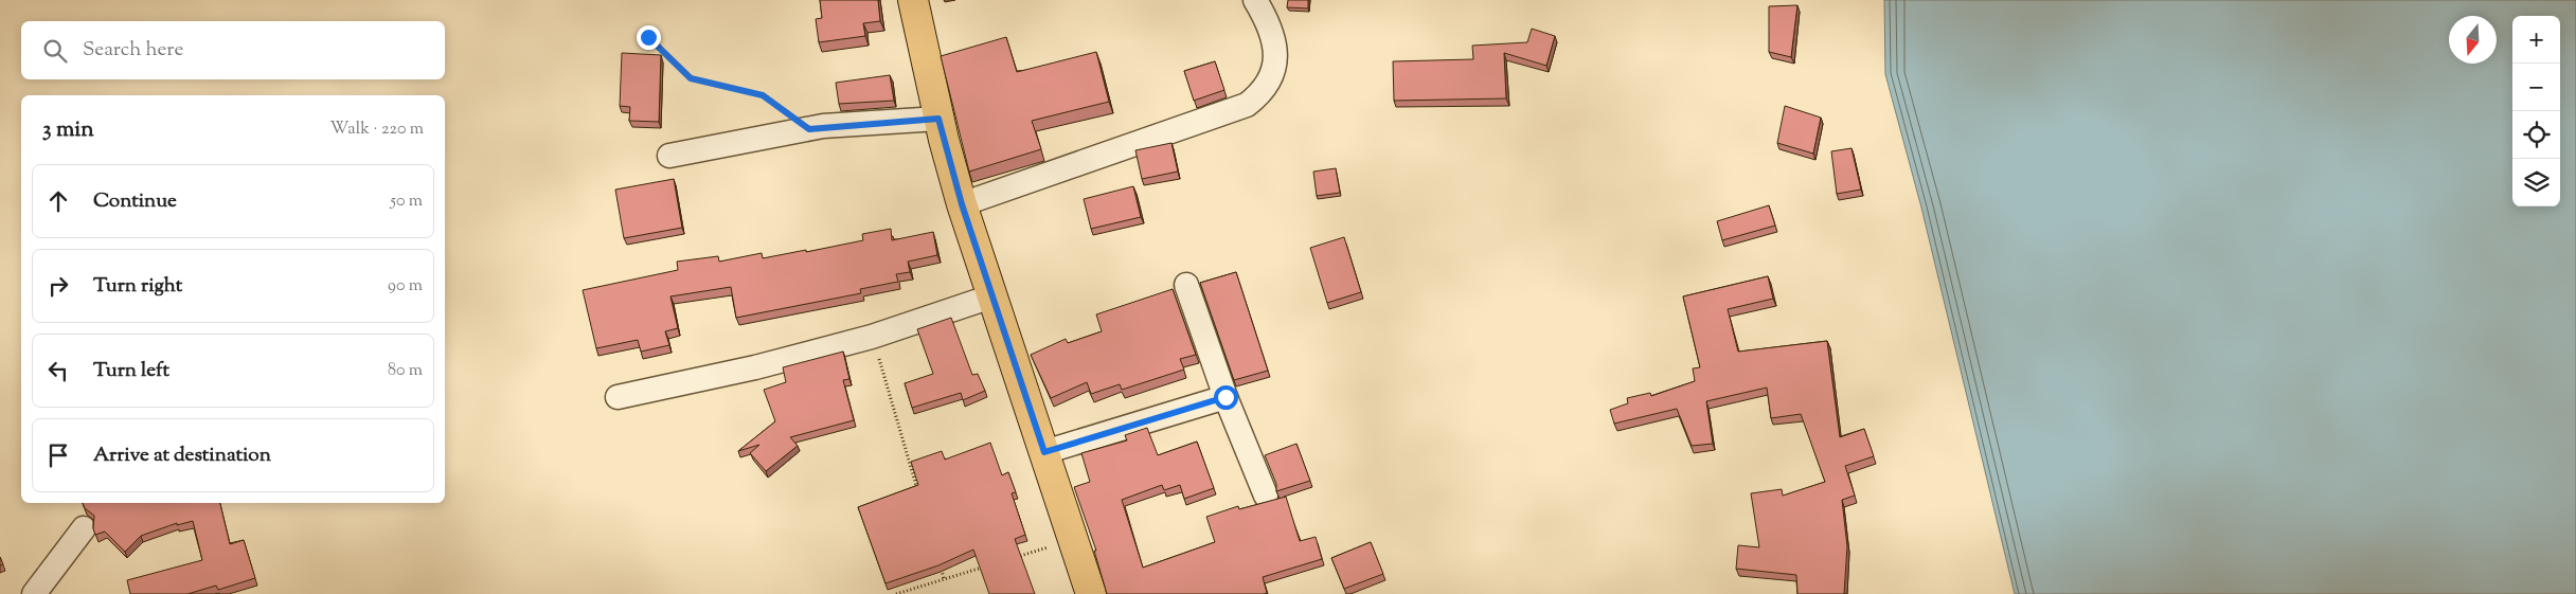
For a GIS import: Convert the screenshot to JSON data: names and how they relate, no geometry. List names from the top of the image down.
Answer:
{
  "north": "bottom",
  "page": {
    "map_buttons": ["+", "−"],
    "search": "Search here",
    "heading": ["3 min", "Walk · 220 m"],
    "list": [
      ["Continue", "50 m"],
      ["Turn right", "90 m"],
      ["Turn left", "80 m"],
      "Arrive at destination"
    ]
  }
}
